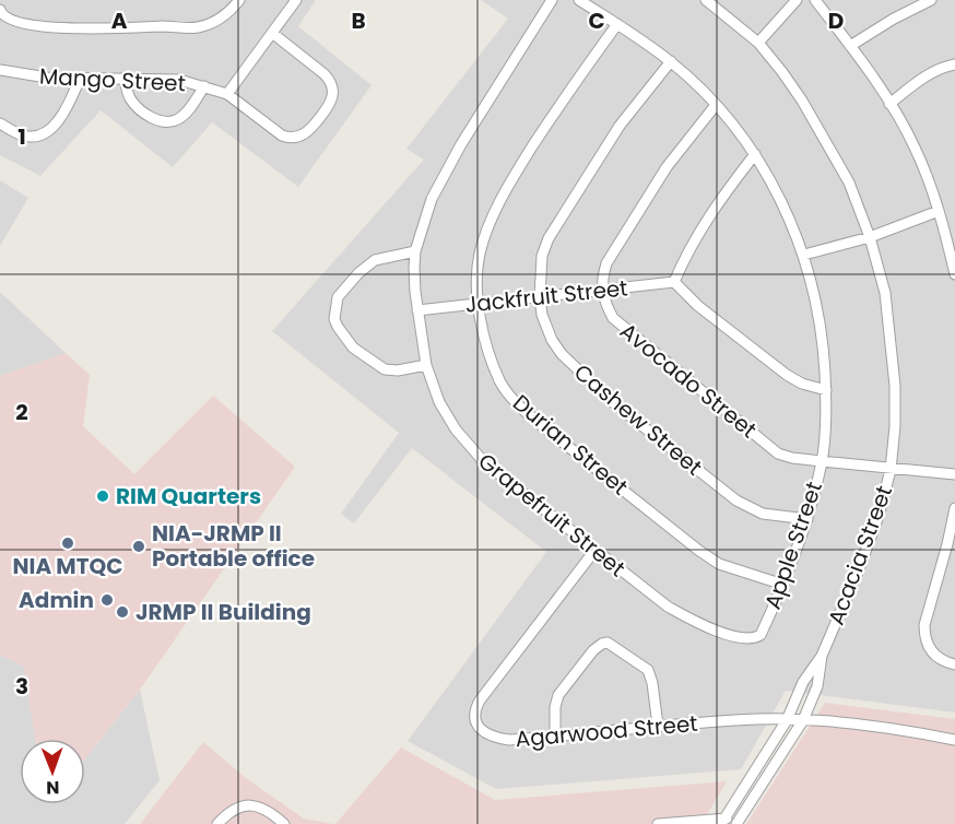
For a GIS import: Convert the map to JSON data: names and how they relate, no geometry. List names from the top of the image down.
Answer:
{
  "streets": {
    "street": [
      "Mango Street",
      "Jackfruit Street",
      "Avocado Street",
      "Cashew Street",
      "Durian Street",
      "Grapefruit Street",
      "Apple Street",
      "Acacia Street",
      "Agarwood Street"
    ]
  },
  "crossings": [
    ["Jackfruit Street", "Avocado Street"],
    ["Jackfruit Street", "Cashew Street"],
    ["Jackfruit Street", "Durian Street"],
    ["Jackfruit Street", "Grapefruit Street"],
    ["Avocado Street", "Apple Street"],
    ["Avocado Street", "Acacia Street"],
    ["Cashew Street", "Apple Street"],
    ["Durian Street", "Apple Street"],
    ["Grapefruit Street", "Apple Street"],
    ["Grapefruit Street", "Agarwood Street"],
    ["Acacia Street", "Agarwood Street"]
  ],
  "places": [
    "RIM Quarters",
    "NIA MTQC",
    "NIA-JRMP II Portable office",
    "Admin",
    "JRMP II Building"
  ],
  "north": "bottom",
  "grid": {
    "columns": [
      "A",
      "B",
      "C",
      "D"
    ],
    "rows": ["1", "2", "3"]
  }
}
